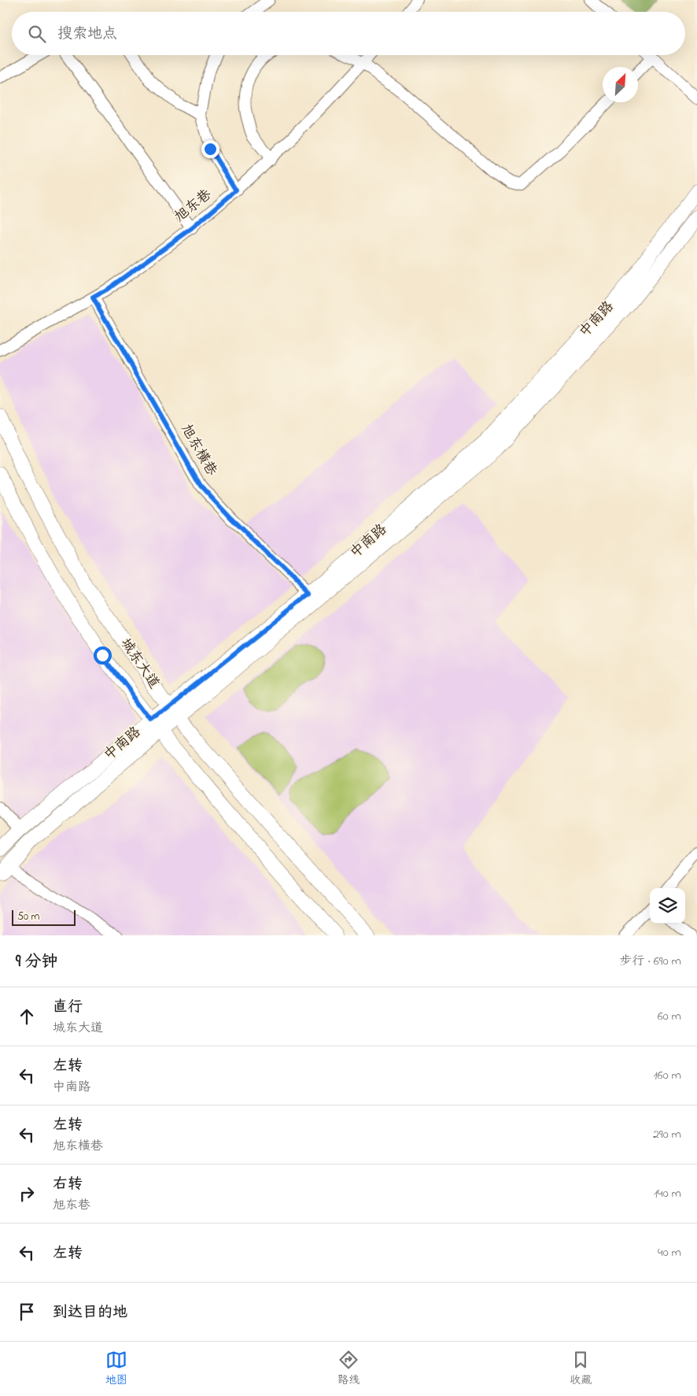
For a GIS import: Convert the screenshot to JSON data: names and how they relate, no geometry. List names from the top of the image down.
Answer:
{
  "streets": {
    "main road": ["中南路", "城东大道"],
    "street": ["旭东巷", "旭东横巷"]
  },
  "crossings": [
    ["旭东巷", "旭东横巷"],
    ["中南路", "旭东横巷"],
    ["中南路", "城东大道"]
  ],
  "scale_bar": "50 m",
  "north": "top right",
  "page": {
    "search": "搜索地点",
    "scale": "50 m",
    "heading": ["9 分钟", "步行 · 690 m"],
    "list": [
      ["直行", "城东大道", "60 m"],
      ["左转", "中南路", "160 m"],
      ["左转", "旭东横巷", "290 m"],
      ["右转", "旭东巷", "140 m"],
      ["左转", "40 m"],
      "到达目的地"
    ],
    "nav": ["地图", "路线", "收藏"]
  }
}
